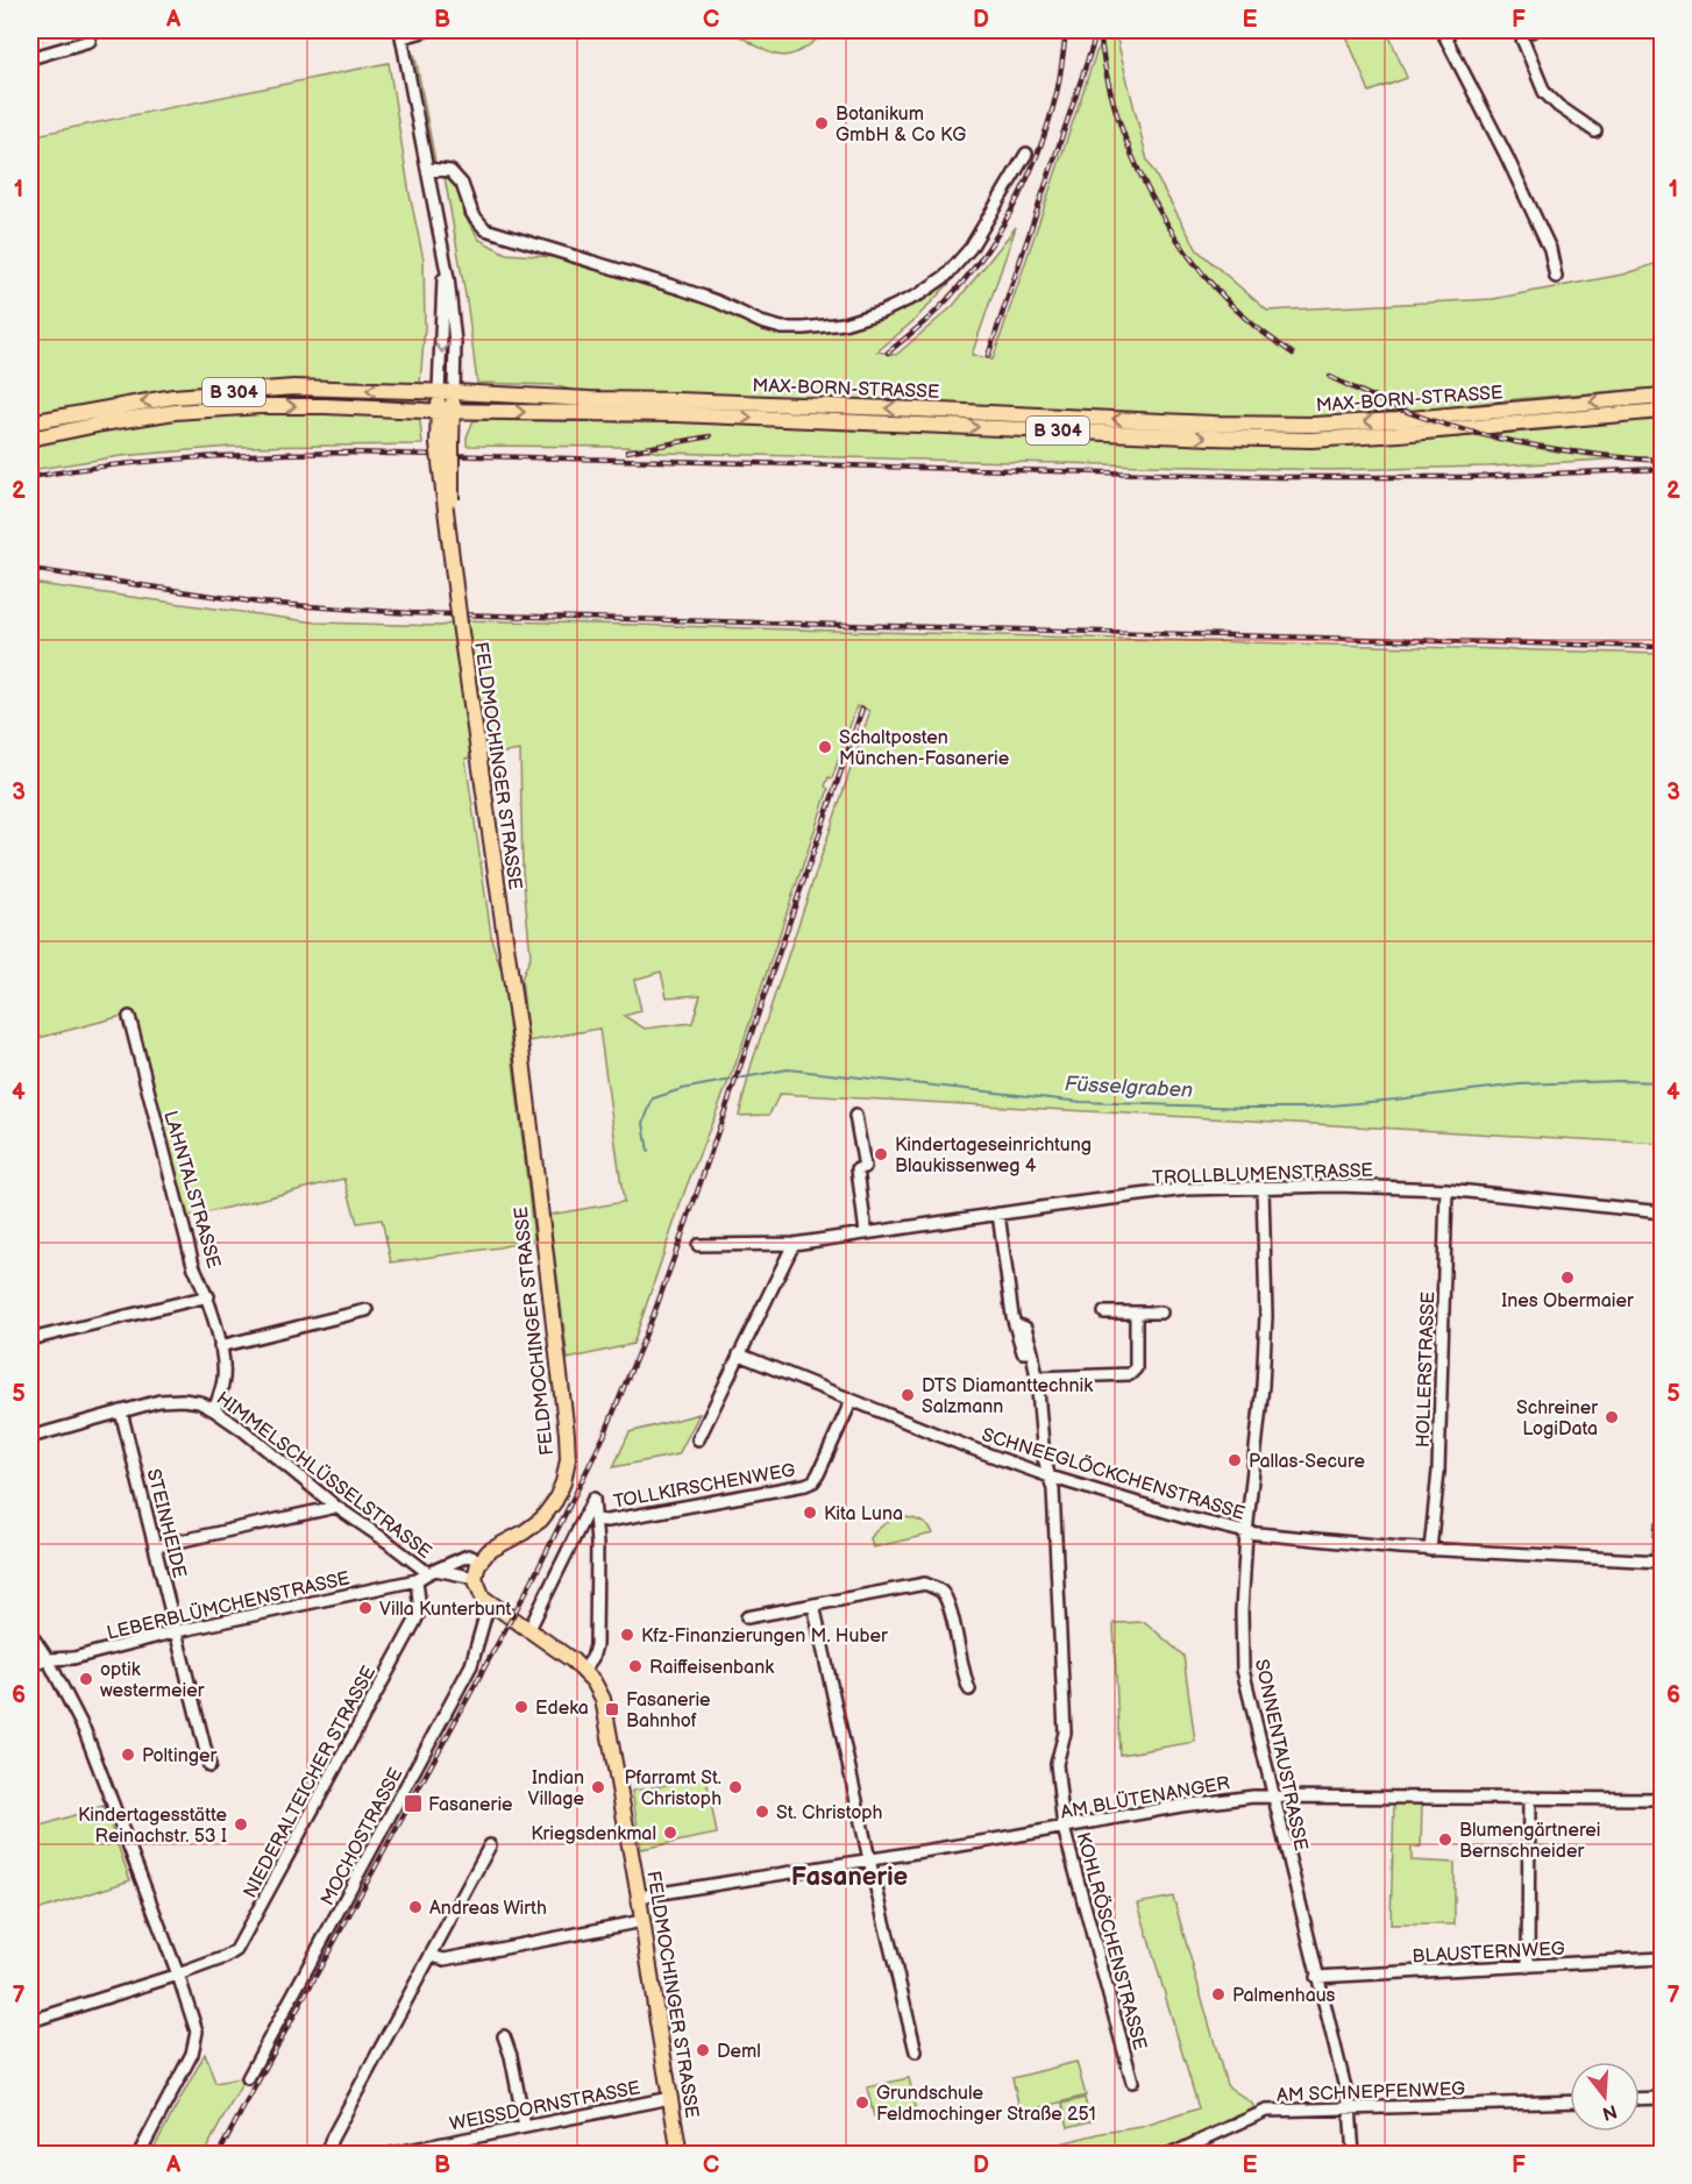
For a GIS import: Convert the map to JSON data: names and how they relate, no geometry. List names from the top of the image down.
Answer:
{
  "streets": {
    "main road": ["MAX-BORN-STRASSE", "B 304", "FELDMOCHINGER STRASSE"],
    "street": [
      "TROLLBLUMENSTRASSE",
      "LAHNTALSTRASSE",
      "HOLLERSTRASSE",
      "SCHNEEGLÖCKCHENSTRASSE",
      "HIMMELSCHLÜSSELSTRASSE",
      "TOLLKIRSCHENWEG",
      "STEINHEIDE",
      "LEBERBLÜMCHENSTRASSE",
      "SONNENTAUSTRASSE",
      "NIEDERALTEICHER STRASSE",
      "AM BLÜTENANGER",
      "MOCHOSTRASSE",
      "KOHLRÖSCHENSTRASSE",
      "BLAUSTERNWEG",
      "AM SCHNEPFENWEG",
      "WEISSDORNSTRASSE"
    ]
  },
  "crossings": [
    ["MAX-BORN-STRASSE", "FELDMOCHINGER STRASSE"],
    ["FELDMOCHINGER STRASSE", "AM BLÜTENANGER"],
    ["FELDMOCHINGER STRASSE", "MOCHOSTRASSE"],
    ["FELDMOCHINGER STRASSE", "WEISSDORNSTRASSE"],
    ["TROLLBLUMENSTRASSE", "HOLLERSTRASSE"],
    ["TROLLBLUMENSTRASSE", "SONNENTAUSTRASSE"],
    ["TROLLBLUMENSTRASSE", "KOHLRÖSCHENSTRASSE"],
    ["LAHNTALSTRASSE", "HIMMELSCHLÜSSELSTRASSE"],
    ["HOLLERSTRASSE", "SCHNEEGLÖCKCHENSTRASSE"],
    ["SCHNEEGLÖCKCHENSTRASSE", "TOLLKIRSCHENWEG"],
    ["SCHNEEGLÖCKCHENSTRASSE", "SONNENTAUSTRASSE"],
    ["SCHNEEGLÖCKCHENSTRASSE", "KOHLRÖSCHENSTRASSE"],
    ["HIMMELSCHLÜSSELSTRASSE", "STEINHEIDE"],
    ["STEINHEIDE", "LEBERBLÜMCHENSTRASSE"],
    ["LEBERBLÜMCHENSTRASSE", "NIEDERALTEICHER STRASSE"],
    ["SONNENTAUSTRASSE", "AM BLÜTENANGER"],
    ["SONNENTAUSTRASSE", "BLAUSTERNWEG"],
    ["SONNENTAUSTRASSE", "AM SCHNEPFENWEG"],
    ["AM BLÜTENANGER", "KOHLRÖSCHENSTRASSE"]
  ],
  "districts": ["Fasanerie"],
  "water": ["Füsselgraben"],
  "places": {
    "other": [
      "Botanikum GmbH & Co KG",
      "Schaltposten München-Fasanerie",
      "Kindertageseinrichtung Blaukissenweg 4",
      "Ines Obermaier",
      "DTS Diamanttechnik Salzmann",
      "Schreiner LogiData",
      "Pallas-Secure",
      "Kita Luna",
      "Villa Kunterbunt",
      "Kfz-Finanzierungen M. Huber",
      "Raiffeisenbank",
      "optik westermeier",
      "Edeka",
      "Poltinger",
      "Indian Village",
      "Pfarramt St. Christoph",
      "St. Christoph",
      "Kindertagesstätte Reinachstr. 53 I",
      "Kriegsdenkmal",
      "Blumengärtnerei Bernschneider",
      "Andreas Wirth",
      "Palmenhaus",
      "Deml",
      "Grundschule Feldmochinger Straße 251"
    ],
    "transit": ["Fasanerie Bahnhof", "Fasanerie"]
  },
  "north": "bottom",
  "grid": {
    "columns": [
      "A",
      "B",
      "C",
      "D",
      "E",
      "F"
    ],
    "rows": [
      "1",
      "2",
      "3",
      "4",
      "5",
      "6",
      "7"
    ]
  }
}
